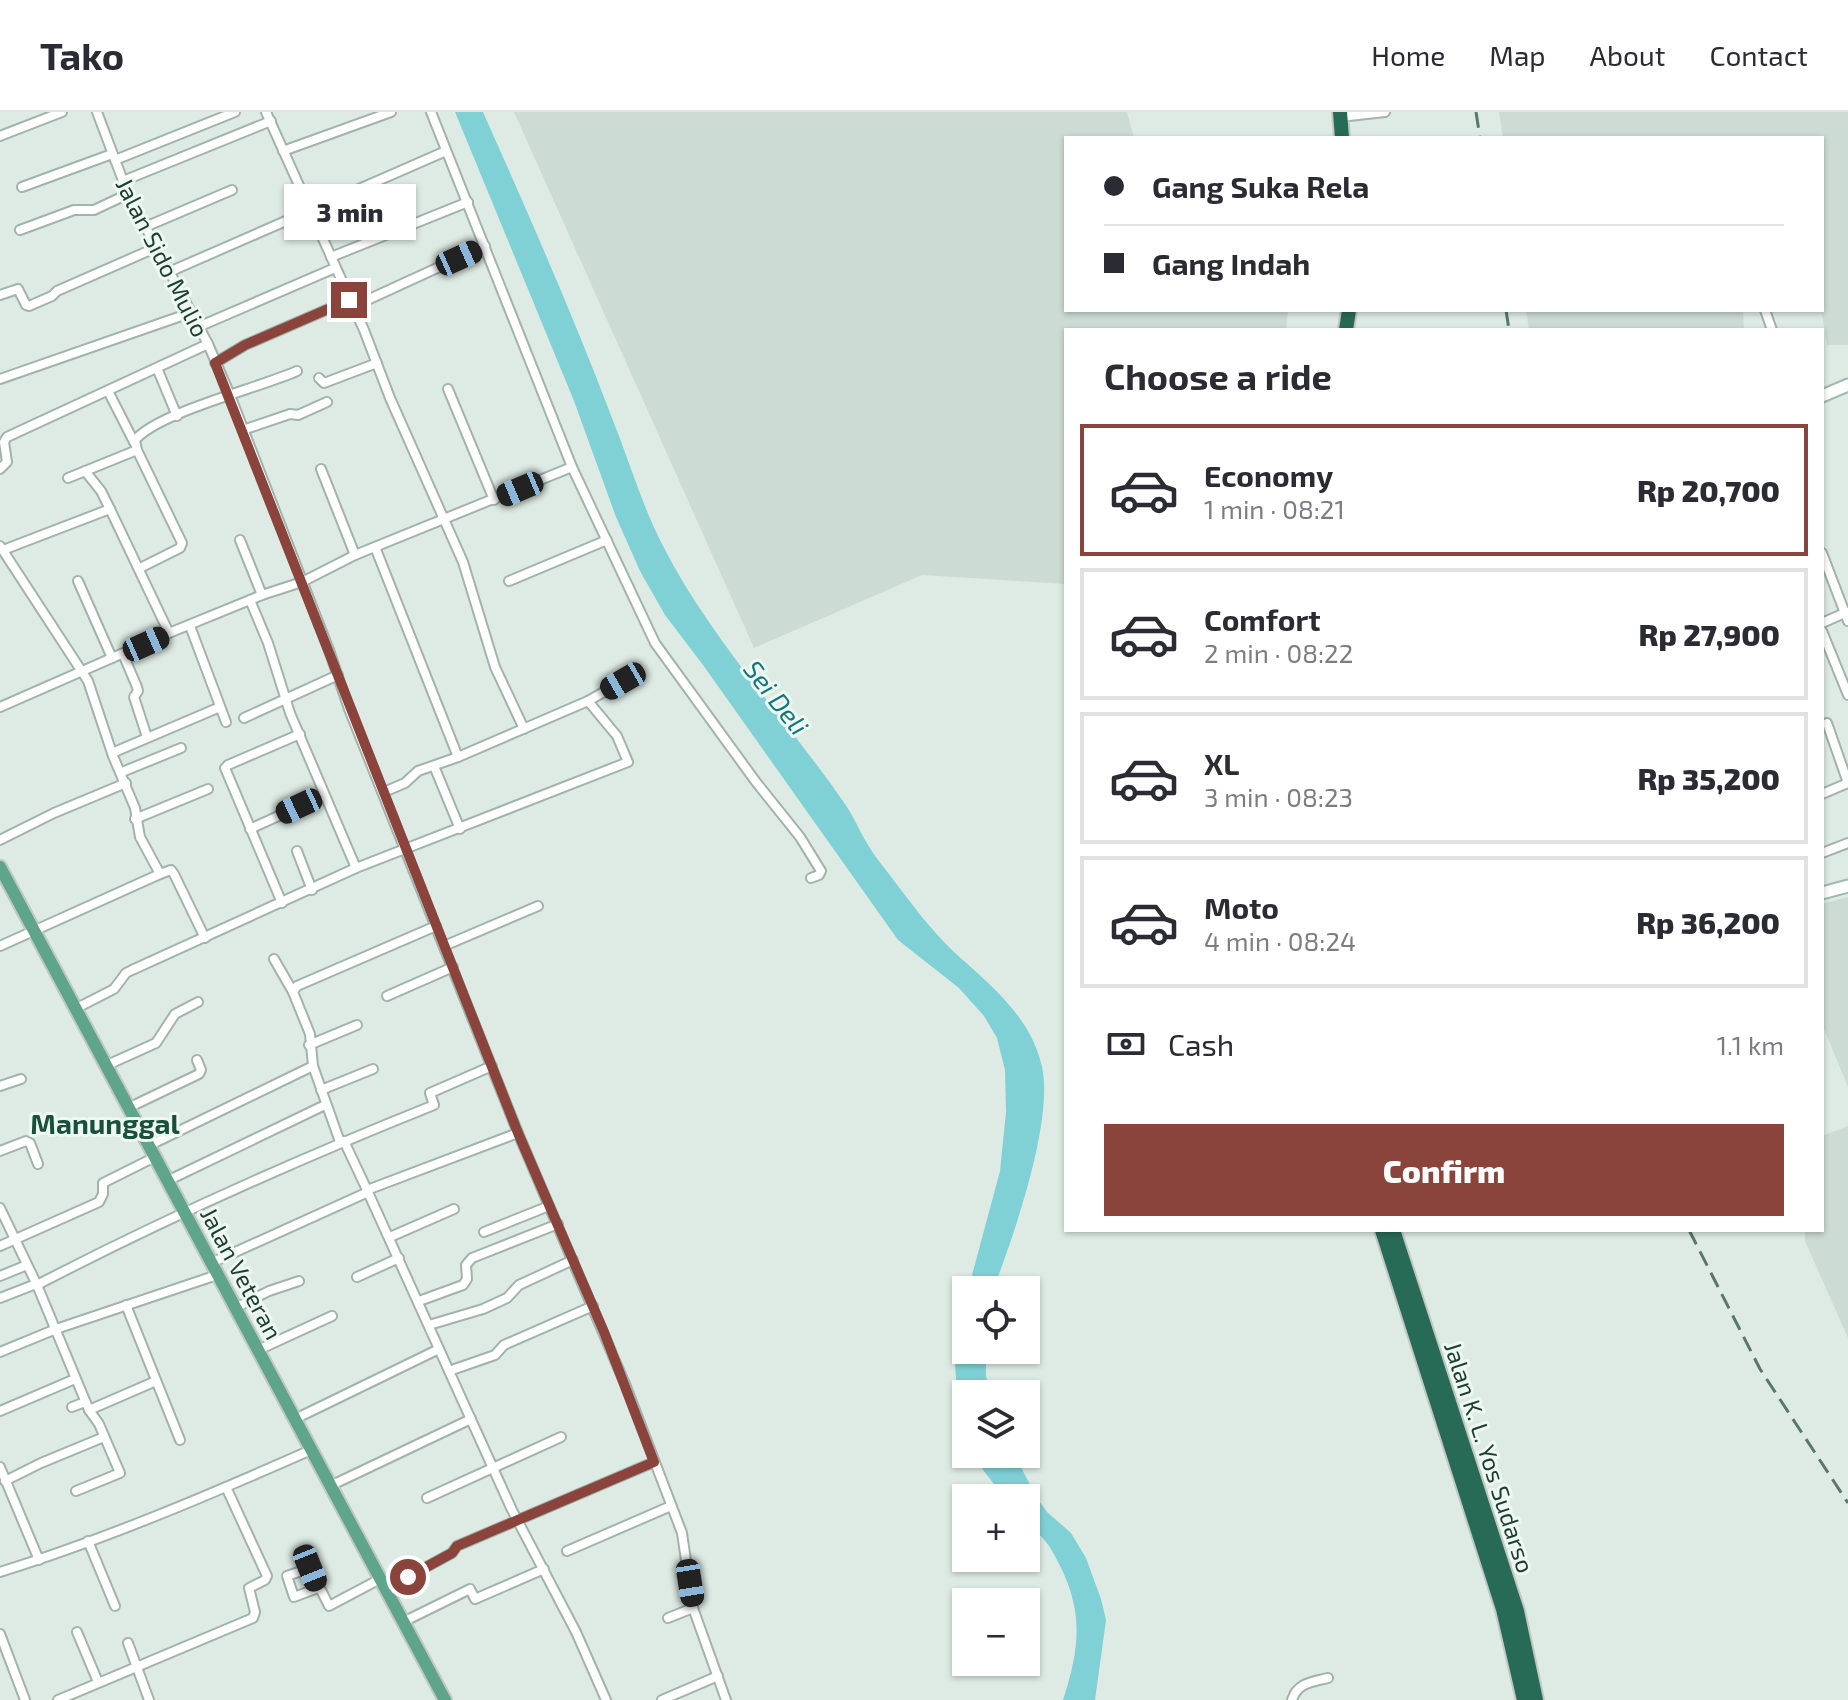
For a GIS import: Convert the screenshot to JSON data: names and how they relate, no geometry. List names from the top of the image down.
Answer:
{
  "streets": {
    "highway": ["Jalan K. L. Yos Sudarso"],
    "main road": ["Jalan Veteran"],
    "street": ["Jalan Sido Mulio"]
  },
  "districts": ["Manunggal"],
  "water": ["Sei Deli"],
  "page": {
    "header": "Tako",
    "nav": [
      "Home",
      "Map",
      "About",
      "Contact"
    ],
    "banner": ["Gang Suka Rela", "Gang Indah"],
    "bubble": "3 min",
    "heading": "Choose a ride",
    "list": [
      {
        "name": "Economy",
        "note": "1 min · 08:21",
        "value": "Rp 20,700"
      },
      {
        "name": "Comfort",
        "note": "2 min · 08:22",
        "value": "Rp 27,900"
      },
      {
        "name": "XL",
        "note": "3 min · 08:23",
        "value": "Rp 35,200"
      },
      {
        "name": "Moto",
        "note": "4 min · 08:24",
        "value": "Rp 36,200"
      }
    ],
    "pay": ["Cash", "1.1 km"],
    "buttons": "Confirm",
    "map_buttons": ["+", "−"]
  }
}
